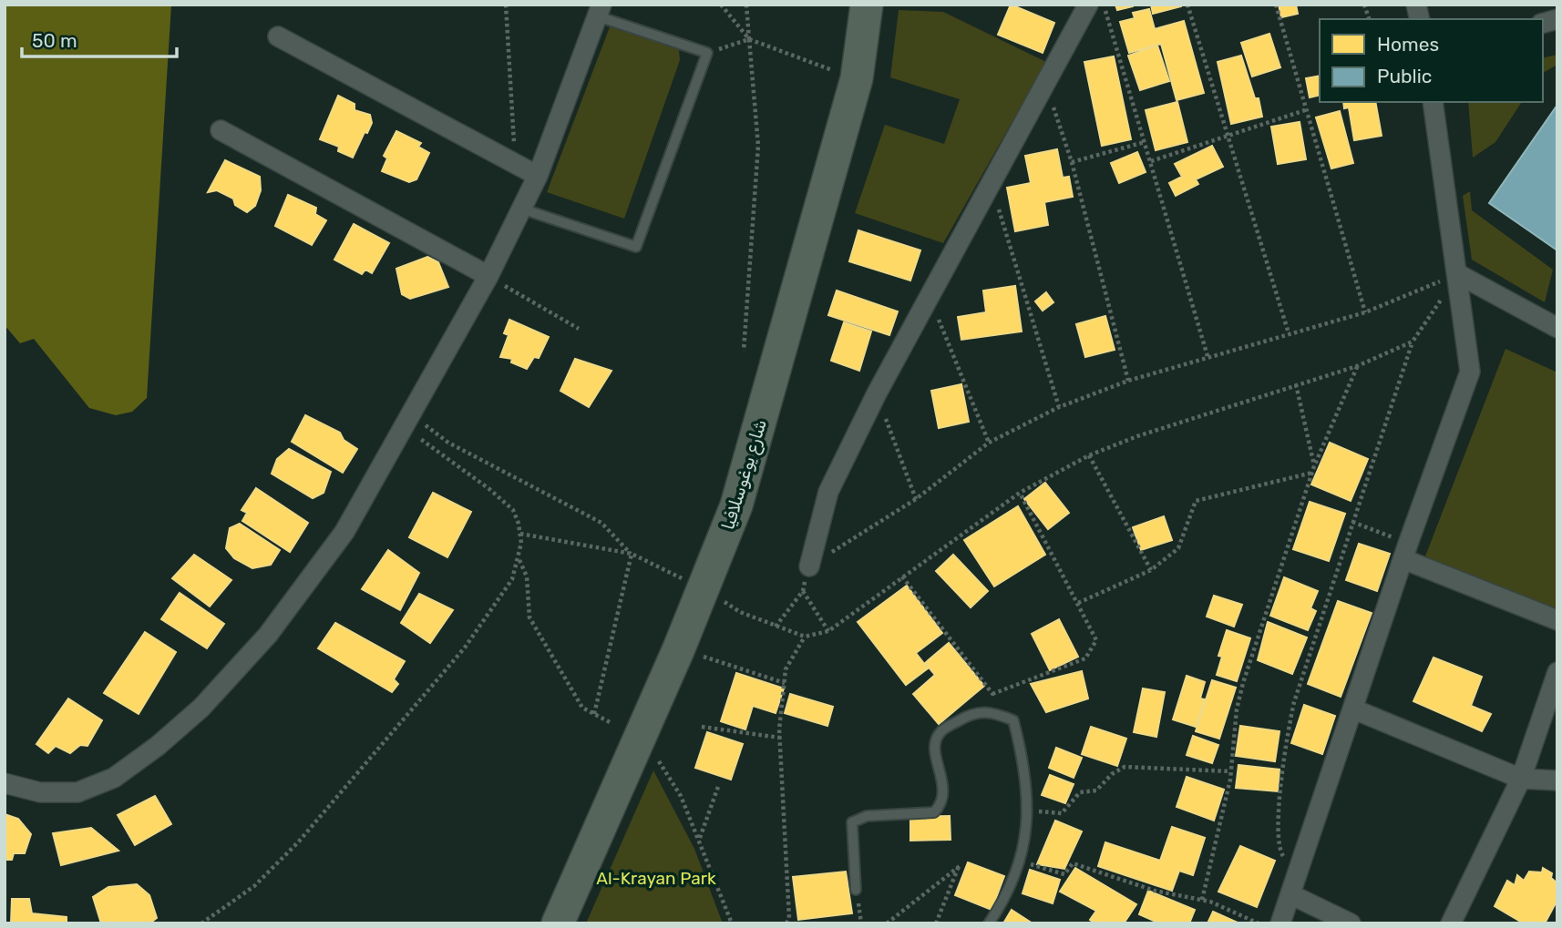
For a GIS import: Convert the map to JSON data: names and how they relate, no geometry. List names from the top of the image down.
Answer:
{
  "streets": {
    "main road": ["شارع يوغوسلافيا"]
  },
  "parks": ["Al-Krayan Park"],
  "legend": ["Homes", "Public"],
  "scale_bar": "50 m"
}
